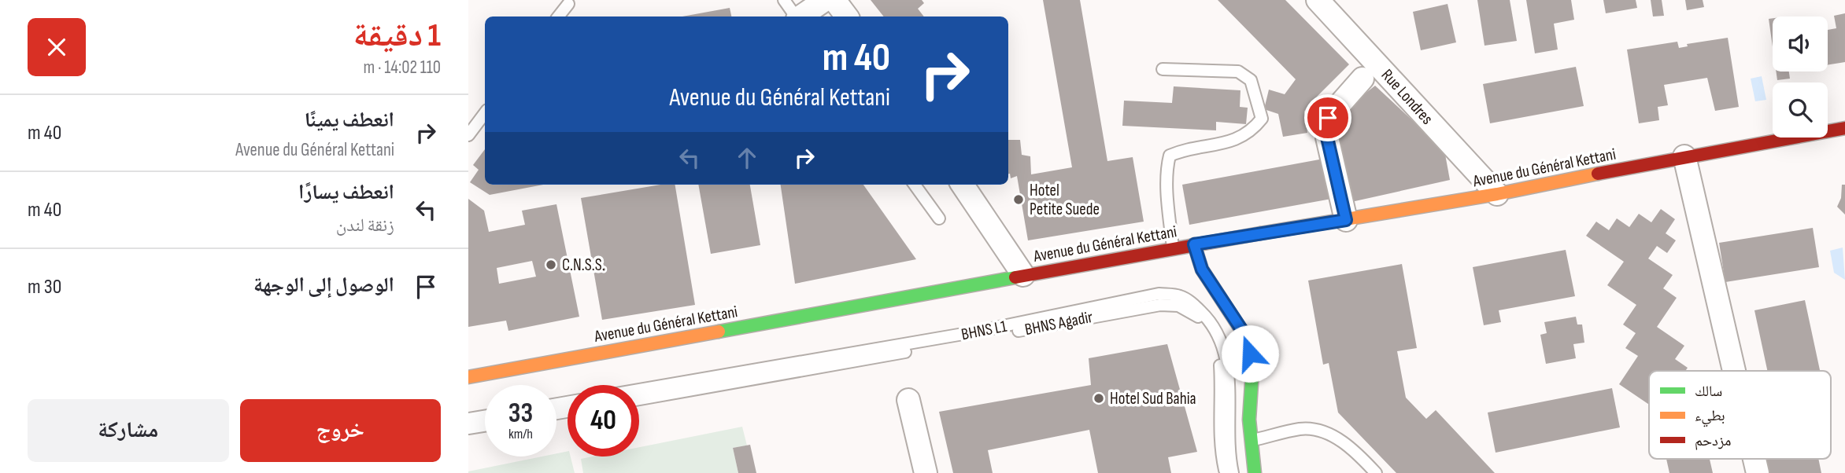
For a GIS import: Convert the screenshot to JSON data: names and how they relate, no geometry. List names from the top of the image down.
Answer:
{
  "streets": {
    "street": ["Rue Londres", "Avenue du Général Kettani"],
    "lane": ["BHNS Agadir", "BHNS L1"]
  },
  "crossings": [
    ["Rue Londres", "Avenue du Général Kettani"]
  ],
  "places": ["Hotel Petite Suede", "C.N.S.S.", "Hotel Sud Bahia"],
  "legend": ["سالك", "بطيء", "مزدحم"],
  "page": {
    "heading": ["1 دقيقة", "110 m · 14:02"],
    "turn": ["40 m", "Avenue du Général Kettani"],
    "list": [
      {
        "name": "انعطف يمينًا",
        "note": "Avenue du Général Kettani",
        "value": "40 m"
      },
      {
        "name": "انعطف يسارًا",
        "note": "زنقة لندن",
        "value": "40 m"
      },
      {
        "name": "الوصول إلى الوجهة",
        "value": "30 m"
      }
    ],
    "speed": "33 km/h",
    "limit": "40",
    "buttons": ["خروج", "مشاركة"]
  }
}
